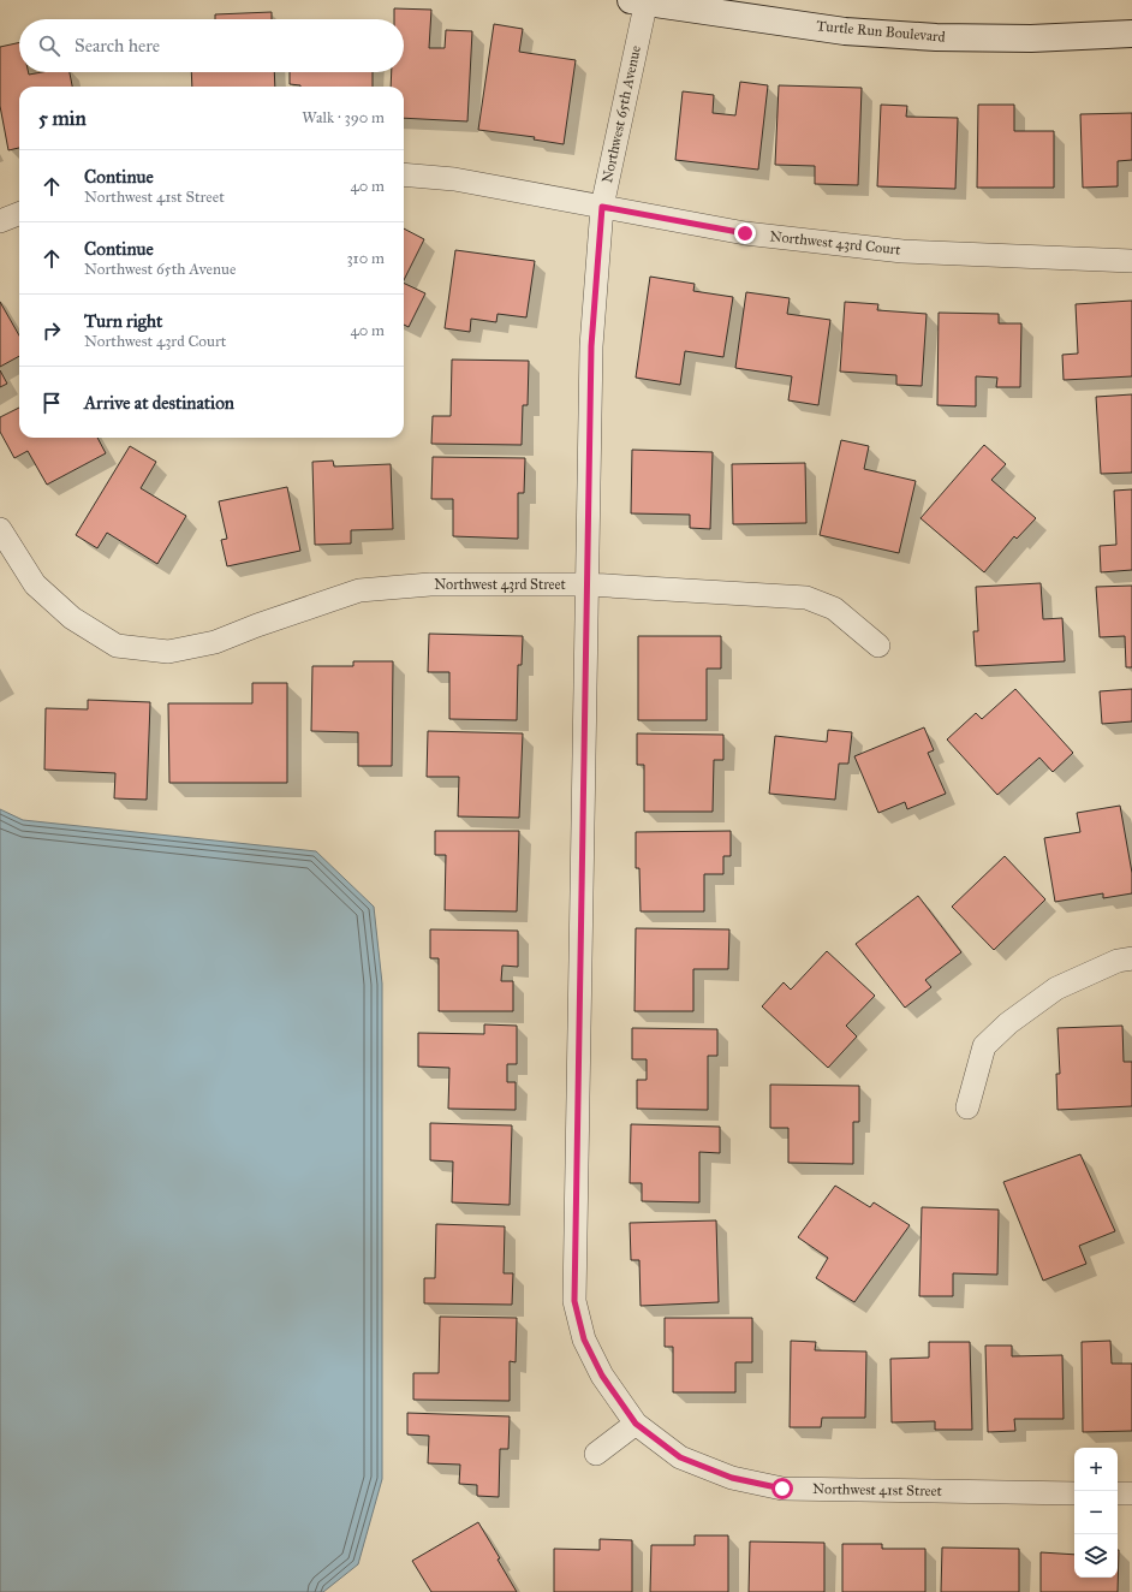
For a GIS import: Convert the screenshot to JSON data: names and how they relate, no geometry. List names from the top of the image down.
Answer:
{
  "streets": {
    "street": [
      "Turtle Run Boulevard",
      "Northwest 65th Avenue",
      "Northwest 43rd Court",
      "Northwest 43rd Street",
      "Northwest 41st Street"
    ]
  },
  "crossings": [
    ["Turtle Run Boulevard", "Northwest 65th Avenue"],
    ["Northwest 65th Avenue", "Northwest 43rd Court"],
    ["Northwest 65th Avenue", "Northwest 43rd Street"],
    ["Northwest 65th Avenue", "Northwest 41st Street"]
  ],
  "page": {
    "search": "Search here",
    "heading": ["5 min", "Walk · 390 m"],
    "list": [
      ["Continue", "Northwest 41st Street", "40 m"],
      ["Continue", "Northwest 65th Avenue", "310 m"],
      ["Turn right", "Northwest 43rd Court", "40 m"],
      "Arrive at destination"
    ],
    "map_buttons": ["+", "−"]
  }
}
